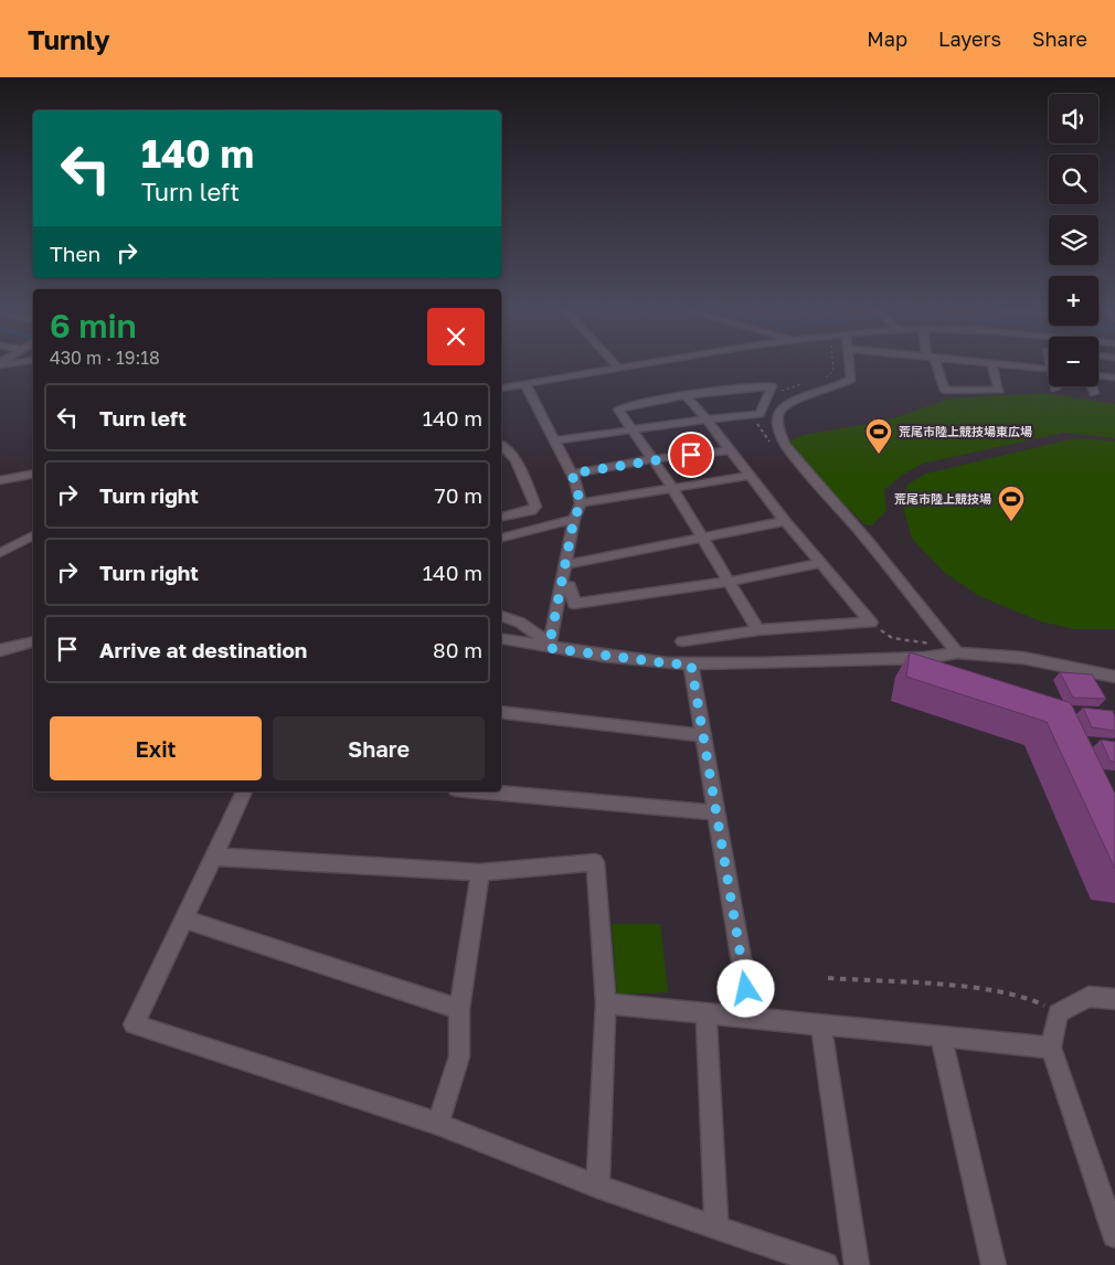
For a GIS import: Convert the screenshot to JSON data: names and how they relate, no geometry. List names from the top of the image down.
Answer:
{
  "places": {
    "sports": ["荒尾市陸上競技場東広場", "荒尾市陸上競技場"]
  },
  "page": {
    "header": "Turnly",
    "nav": ["Map", "Layers", "Share"],
    "map_buttons": ["+", "−"],
    "turn": ["140 m", "Turn left"],
    "then": "Then",
    "heading": ["6 min", "430 m · 19:18"],
    "list": [
      {
        "name": "Turn left",
        "value": "140 m"
      },
      {
        "name": "Turn right",
        "value": "70 m"
      },
      {
        "name": "Turn right",
        "value": "140 m"
      },
      {
        "name": "Arrive at destination",
        "value": "80 m"
      }
    ],
    "buttons": ["Exit", "Share"]
  }
}
